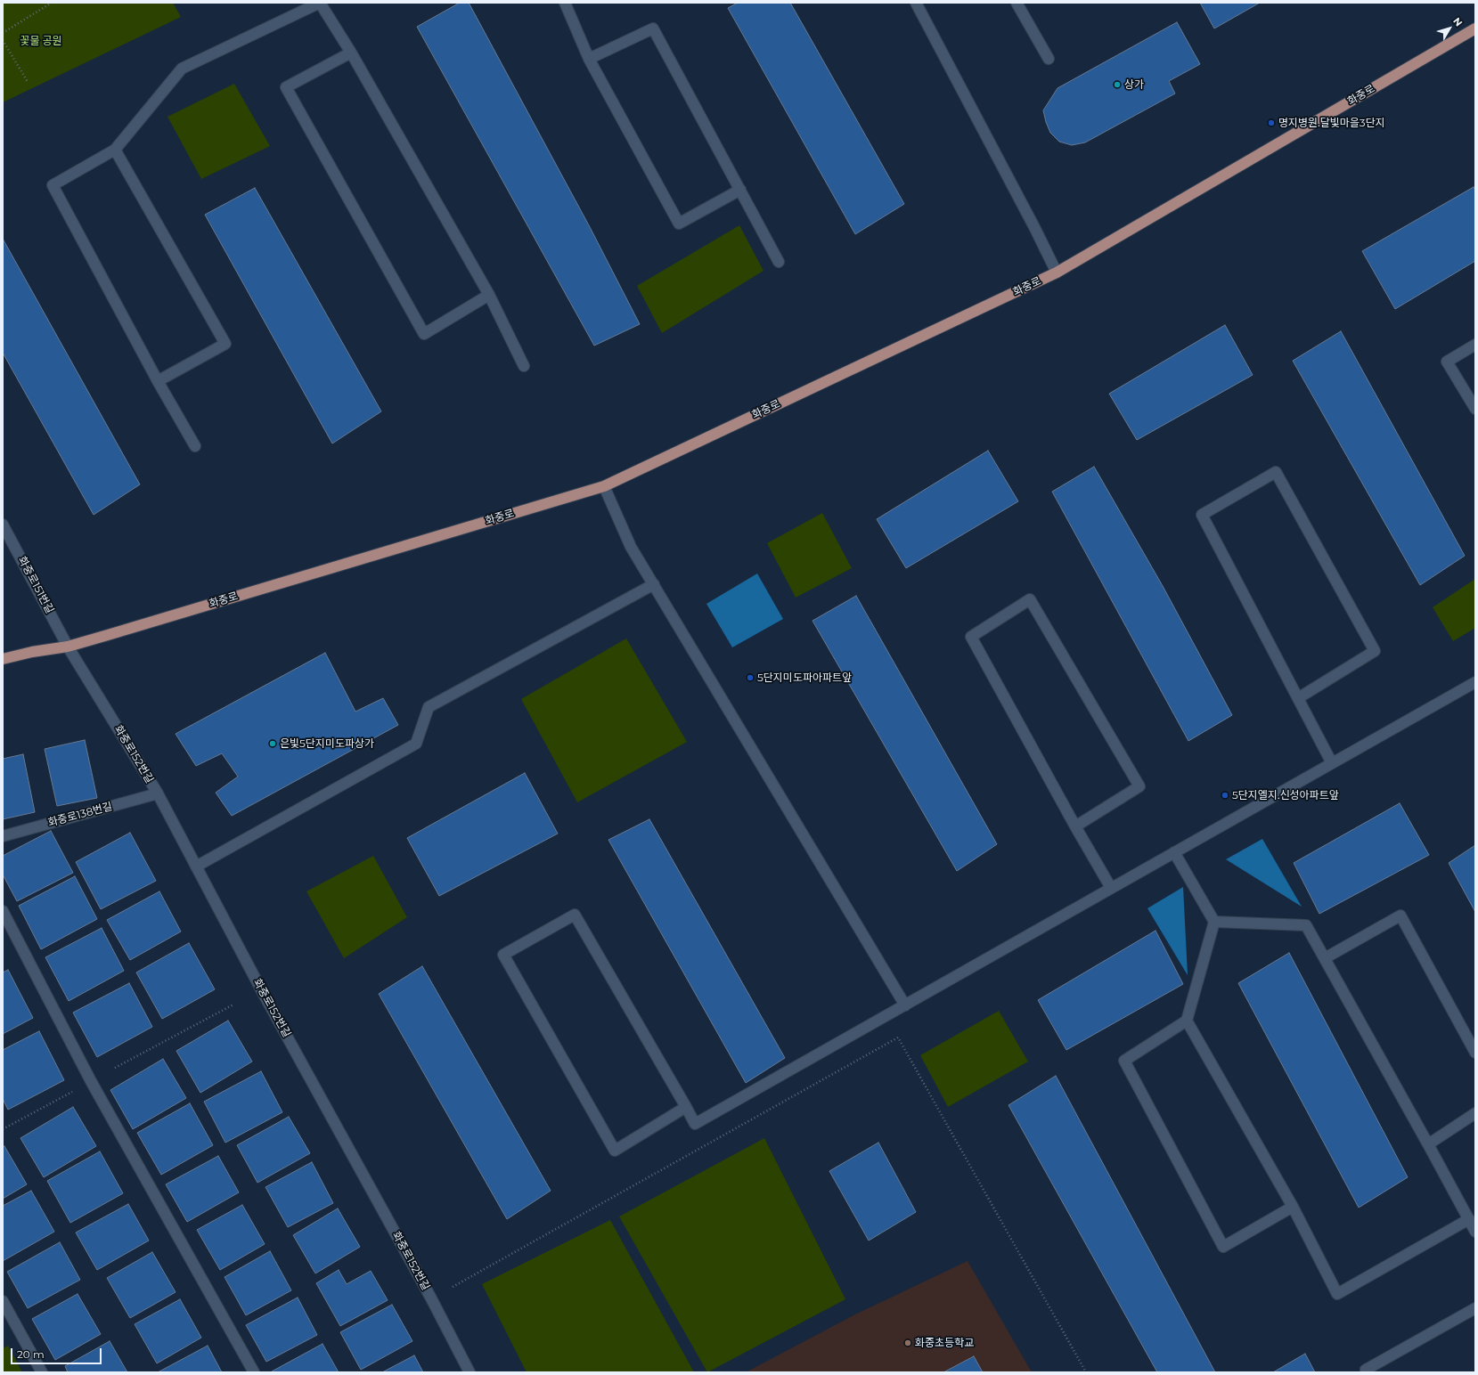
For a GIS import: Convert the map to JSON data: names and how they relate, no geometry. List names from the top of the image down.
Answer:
{
  "streets": {
    "main road": ["화중로"],
    "street": ["화중로151번길", "화중로152번길", "화중로138번길"]
  },
  "crossings": [
    ["화중로", "화중로151번길"],
    ["화중로", "화중로152번길"],
    ["화중로151번길", "화중로152번길"],
    ["화중로152번길", "화중로138번길"]
  ],
  "parks": ["꽃물 공원"],
  "places": [
    "상가",
    "명지병원.달빛마을3단지",
    "5단지미도파아파트앞",
    "은빛5단지미도파상가",
    "5단지엘지.신성아파트앞",
    "화중초등학교"
  ],
  "scale_bar": "20 m",
  "north": "top right"
}
